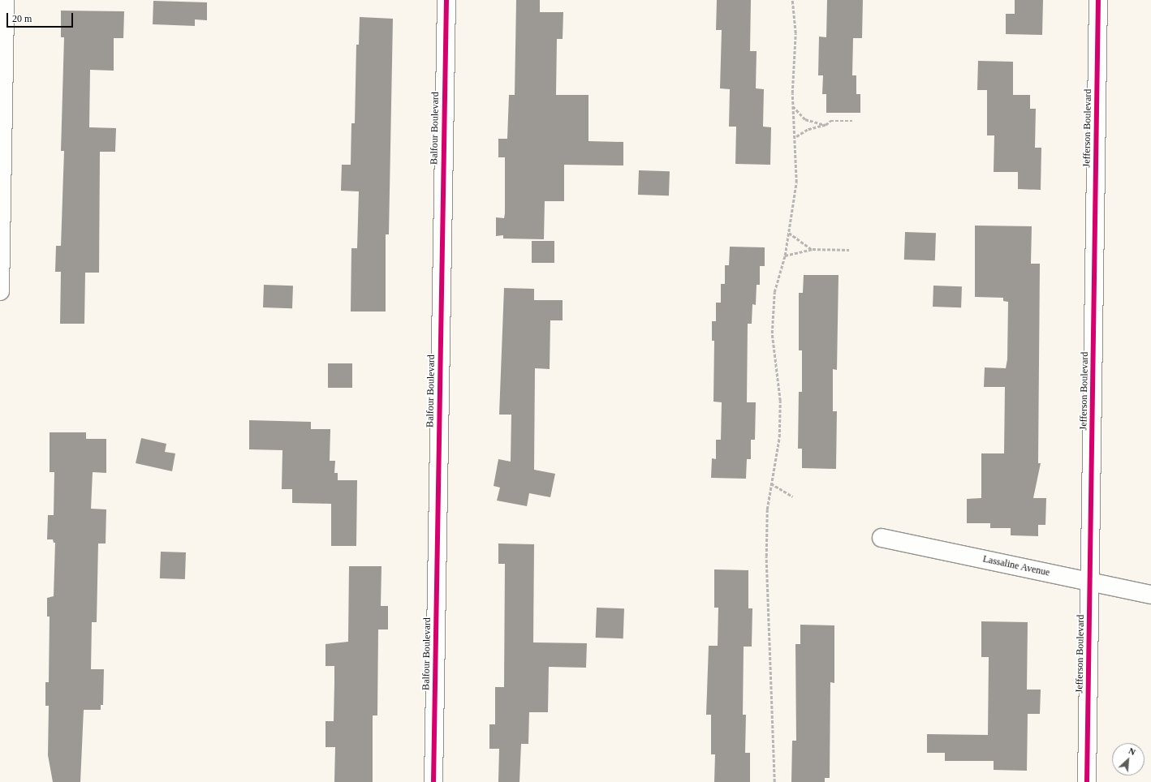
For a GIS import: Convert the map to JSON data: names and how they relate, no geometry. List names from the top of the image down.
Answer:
{
  "streets": {
    "street": ["Balfour Boulevard", "Jefferson Boulevard", "Lassaline Avenue"]
  },
  "crossings": [
    ["Jefferson Boulevard", "Lassaline Avenue"]
  ],
  "scale_bar": "20 m",
  "north": "top right"
}
